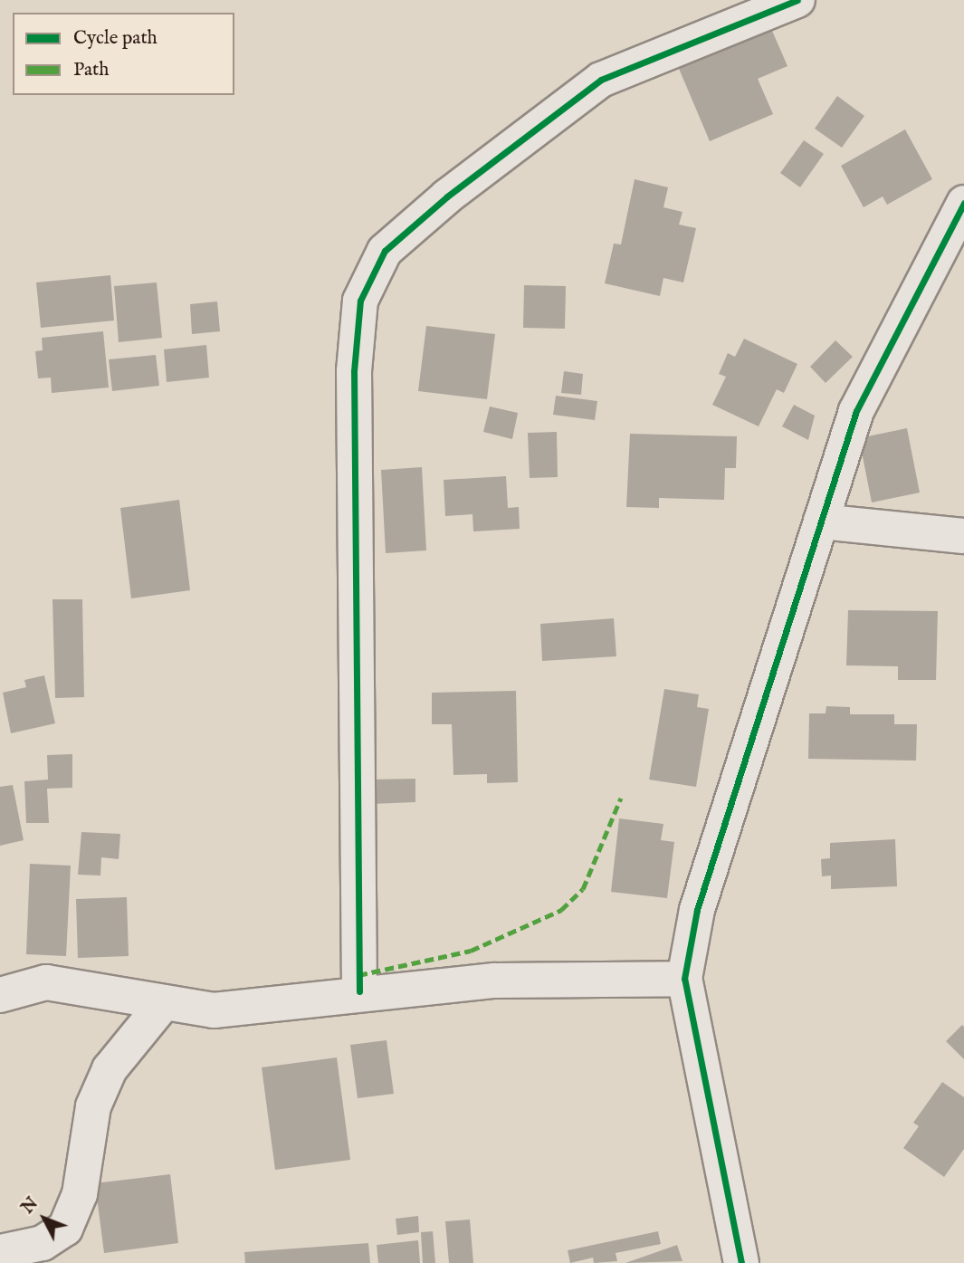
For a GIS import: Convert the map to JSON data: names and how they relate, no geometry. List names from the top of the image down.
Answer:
{
  "legend": ["Cycle path", "Path"],
  "north": "top left"
}
